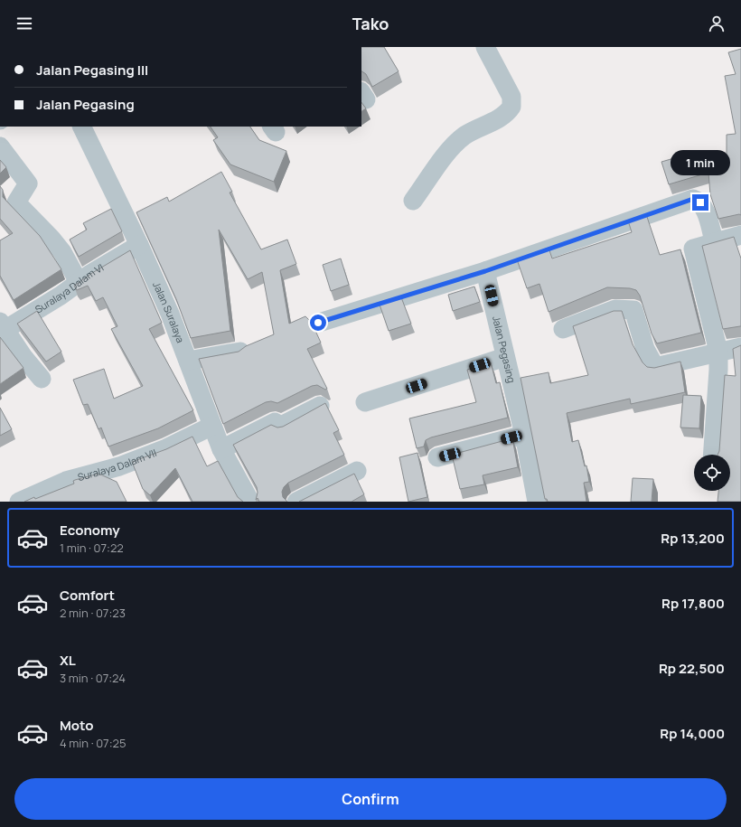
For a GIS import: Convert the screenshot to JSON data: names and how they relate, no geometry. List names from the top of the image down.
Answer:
{
  "streets": {
    "street": [
      "Suralaya Dalam VI",
      "Jalan Suralaya",
      "Jalan Pegasing",
      "Suralaya Dalam VII"
    ]
  },
  "crossings": [
    ["Suralaya Dalam VI", "Jalan Suralaya"],
    ["Jalan Suralaya", "Suralaya Dalam VII"]
  ],
  "page": {
    "header": "Tako",
    "banner": ["Jalan Pegasing III", "Jalan Pegasing"],
    "bubble": "1 min",
    "list": [
      {
        "name": "Economy",
        "note": "1 min · 07:22",
        "value": "Rp 13,200"
      },
      {
        "name": "Comfort",
        "note": "2 min · 07:23",
        "value": "Rp 17,800"
      },
      {
        "name": "XL",
        "note": "3 min · 07:24",
        "value": "Rp 22,500"
      },
      {
        "name": "Moto",
        "note": "4 min · 07:25",
        "value": "Rp 14,000"
      }
    ],
    "buttons": "Confirm"
  }
}
